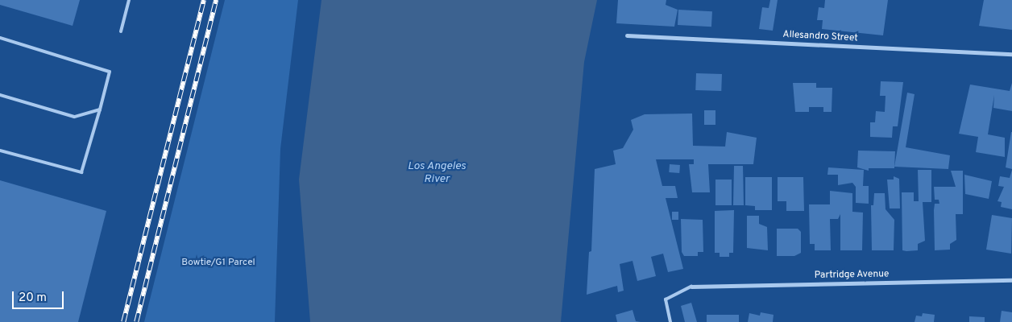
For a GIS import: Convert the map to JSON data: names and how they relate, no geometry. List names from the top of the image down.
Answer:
{
  "streets": {
    "street": ["Allesandro Street", "Partridge Avenue"]
  },
  "water": ["Los Angeles River"],
  "parks": ["Bowtie/G1 Parcel"],
  "scale_bar": "20 m"
}
